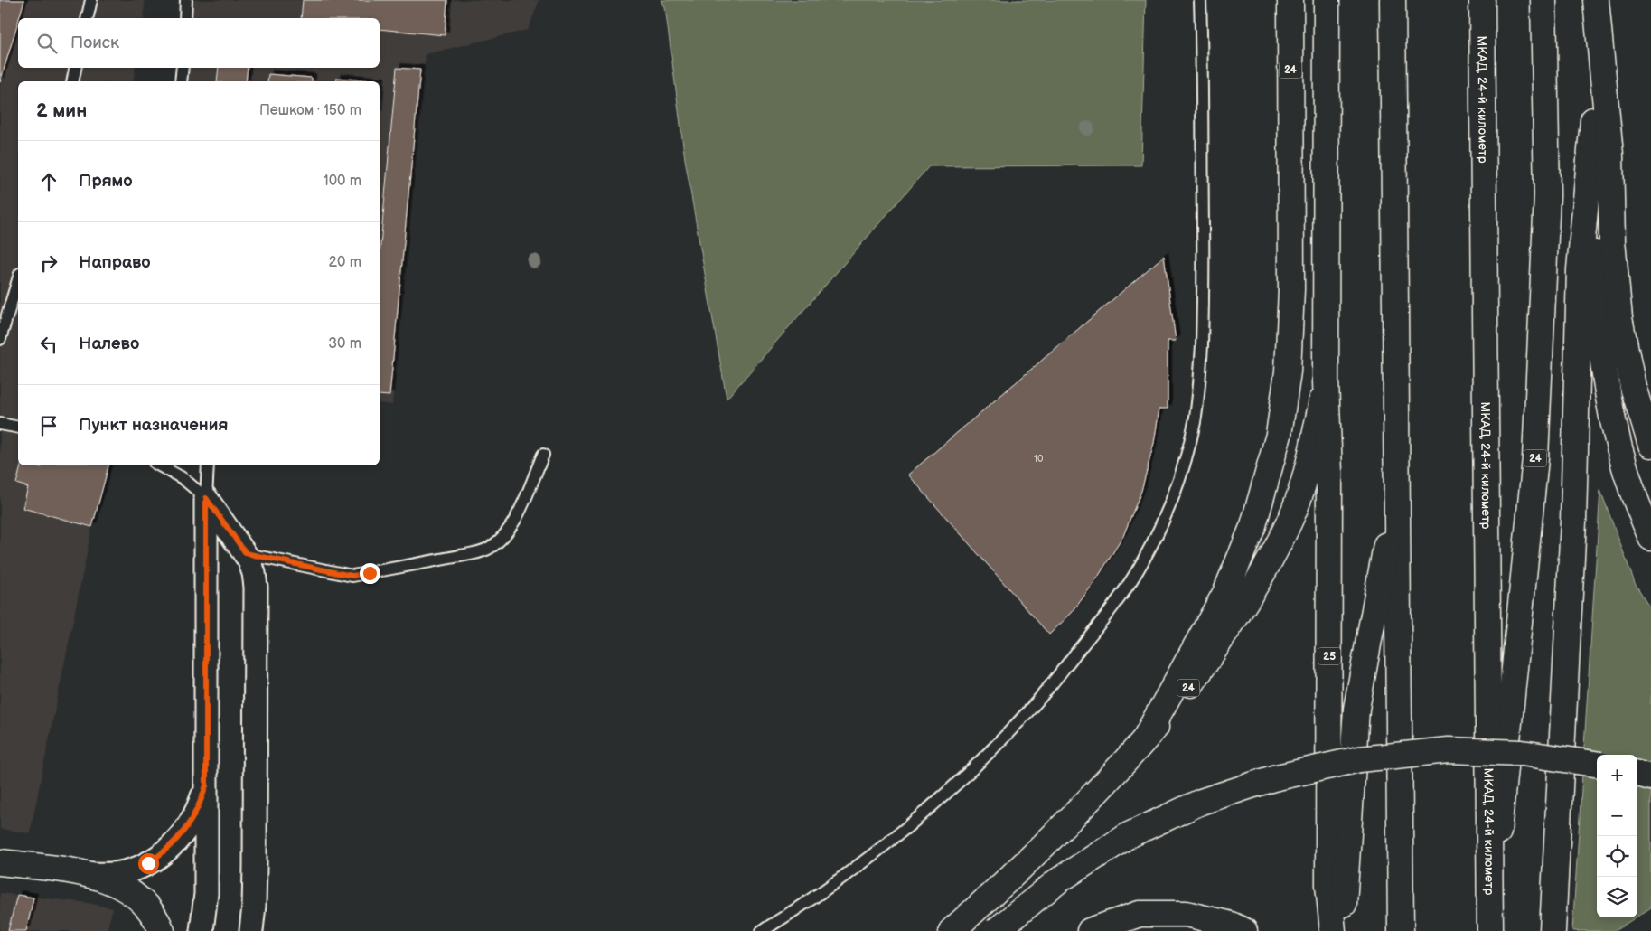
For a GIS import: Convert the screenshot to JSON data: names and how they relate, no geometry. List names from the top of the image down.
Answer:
{
  "streets": {
    "main road": ["24", "МКАД, 24-й километр", "25"]
  },
  "crossings": [
    ["24", "МКАД, 24-й километр"],
    ["24", "25"]
  ],
  "house_numbers": ["10"],
  "page": {
    "search": "Поиск",
    "heading": ["2 мин", "Пешком · 150 m"],
    "list": [
      ["Прямо", "100 m"],
      ["Направо", "20 m"],
      ["Налево", "30 m"],
      "Пункт назначения"
    ],
    "map_buttons": ["+", "−"]
  }
}
